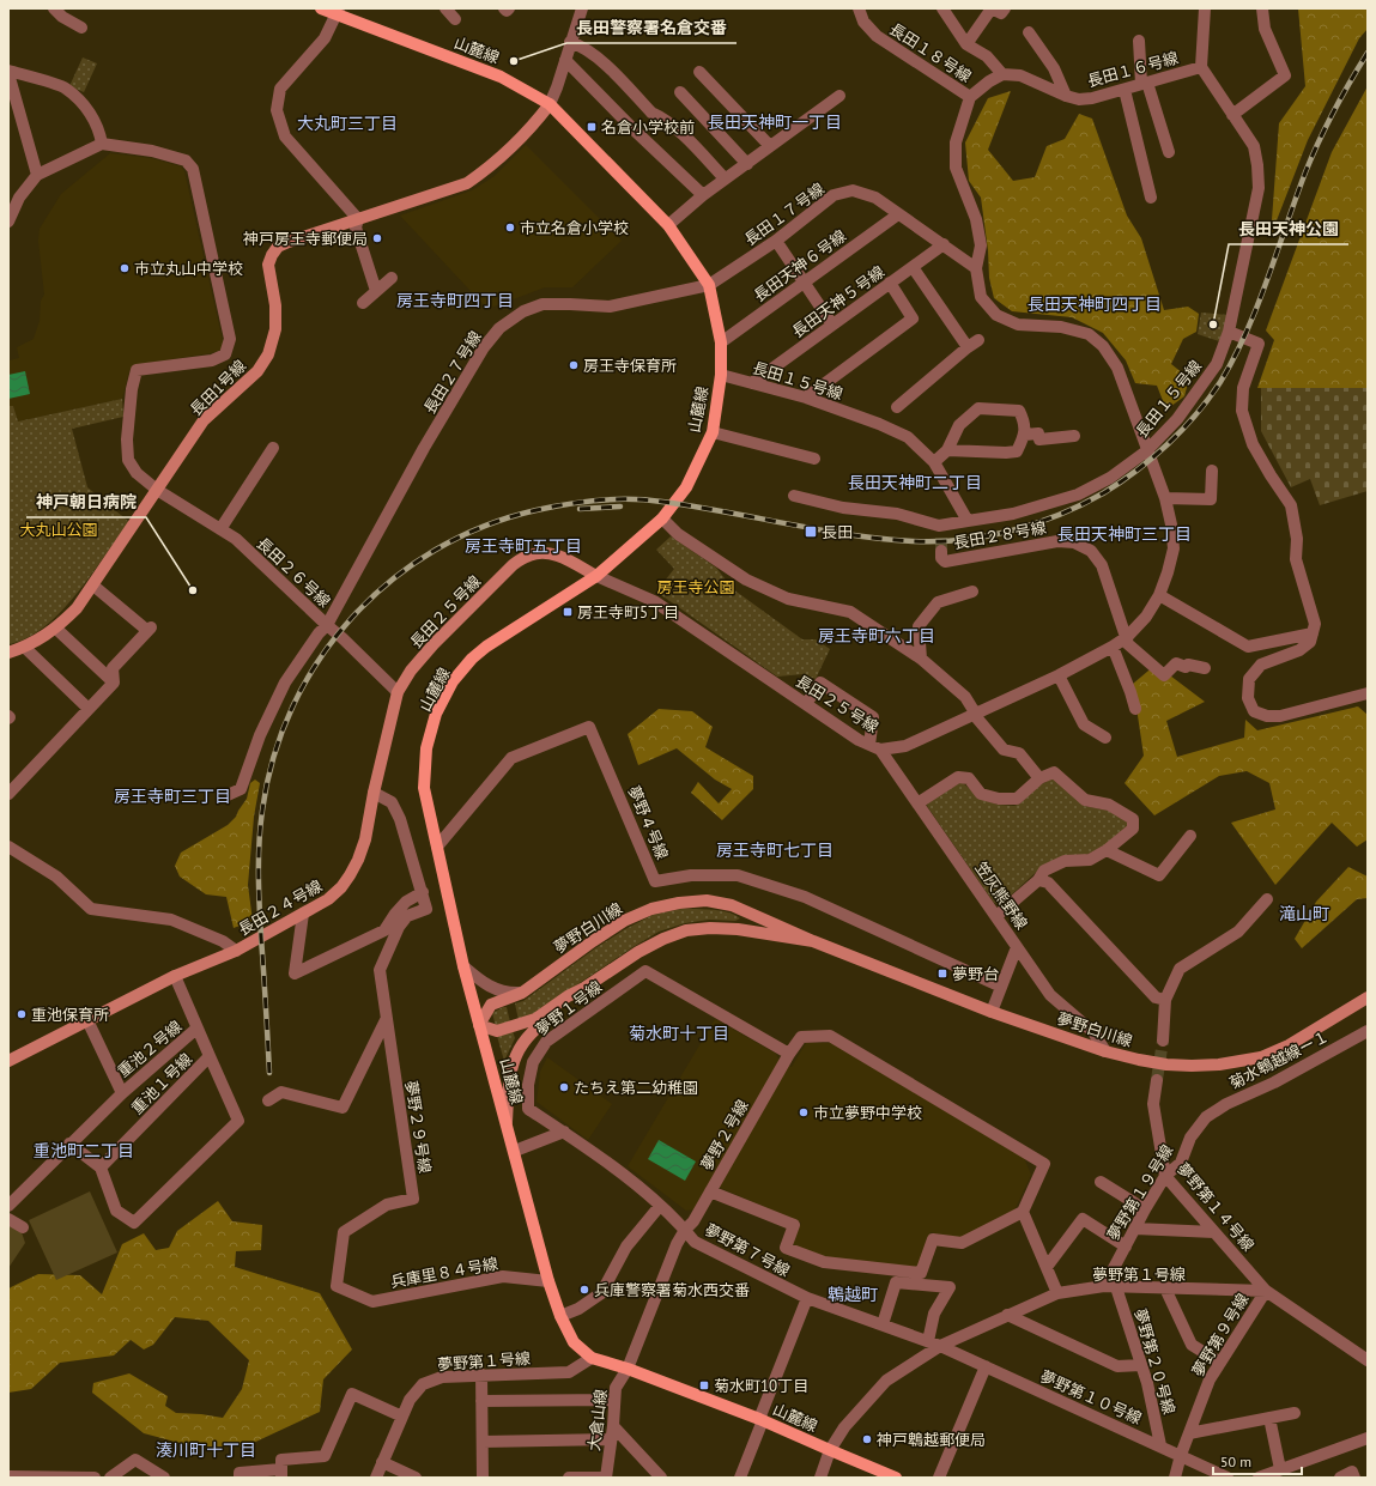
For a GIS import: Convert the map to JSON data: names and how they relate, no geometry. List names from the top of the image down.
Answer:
{
  "streets": {
    "main road": ["山麓線"],
    "street": [
      "長田１８号線",
      "長田１６号線",
      "長田１７号線",
      "長田天神６号線",
      "長田天神５号線",
      "長田２７号線",
      "長田１５号線",
      "長田1号線",
      "長田２８号線",
      "長田２６号線",
      "長田２５号線",
      "夢野４号線",
      "笠灰熊野線",
      "長田２４号線",
      "夢野白川線",
      "夢野１号線",
      "重池２号線",
      "菊水鵯越線ー１",
      "重池１号線",
      "夢野２９号線",
      "夢野２号線",
      "夢野第１９号線",
      "夢野第１４号線",
      "夢野第７号線",
      "兵庫里８４号線",
      "夢野第１号線",
      "夢野第９号線",
      "夢野第２０号線",
      "夢野第１０号線",
      "大倉山線"
    ]
  },
  "crossings": [
    ["山麓線", "長田１７号線"],
    ["山麓線", "長田天神６号線"],
    ["山麓線", "長田２７号線"],
    ["山麓線", "長田１５号線"],
    ["山麓線", "長田1号線"],
    ["山麓線", "長田２５号線"],
    ["山麓線", "夢野４号線"],
    ["山麓線", "夢野白川線"],
    ["山麓線", "夢野第７号線"],
    ["山麓線", "兵庫里８４号線"],
    ["山麓線", "夢野第１号線"],
    ["山麓線", "大倉山線"],
    ["長田１６号線", "長田１５号線"],
    ["長田１７号線", "長田天神６号線"],
    ["長田１７号線", "長田天神５号線"],
    ["長田１７号線", "長田２７号線"],
    ["長田天神５号線", "長田１５号線"],
    ["長田２７号線", "長田２６号線"],
    ["長田１５号線", "長田２５号線"],
    ["長田1号線", "長田２６号線"],
    ["長田２８号線", "長田２５号線"],
    ["長田２６号線", "長田２５号線"],
    ["長田２６号線", "長田２４号線"],
    ["長田２５号線", "笠灰熊野線"],
    ["長田２５号線", "長田２４号線"],
    ["笠灰熊野線", "夢野白川線"],
    ["長田２４号線", "重池１号線"],
    ["夢野１号線", "夢野２号線"],
    ["夢野１号線", "夢野第７号線"],
    ["重池２号線", "重池１号線"],
    ["菊水鵯越線ー１", "夢野第１９号線"],
    ["夢野２９号線", "兵庫里８４号線"],
    ["夢野２号線", "夢野第７号線"],
    ["夢野第１９号線", "夢野第１４号線"],
    ["夢野第１９号線", "夢野第１号線"],
    ["夢野第１９号線", "夢野第２０号線"],
    ["夢野第１４号線", "夢野第１号線"],
    ["夢野第１４号線", "夢野第９号線"],
    ["夢野第７号線", "夢野第１号線"],
    ["夢野第７号線", "夢野第１０号線"],
    ["夢野第７号線", "大倉山線"],
    ["夢野第１号線", "夢野第９号線"],
    ["夢野第１号線", "夢野第２０号線"],
    ["夢野第１号線", "夢野第１０号線"],
    ["夢野第９号線", "夢野第１０号線"],
    ["夢野第２０号線", "夢野第１０号線"]
  ],
  "districts": [
    "長田天神町一丁目",
    "大丸町三丁目",
    "房王寺町四丁目",
    "長田天神町四丁目",
    "長田天神町二丁目",
    "長田天神町三丁目",
    "房王寺町五丁目",
    "房王寺町六丁目",
    "房王寺町三丁目",
    "房王寺町七丁目",
    "滝山町",
    "菊水町十丁目",
    "重池町二丁目",
    "鵯越町",
    "湊川町十丁目"
  ],
  "parks": ["大丸山公園", "房王寺公園"],
  "places": {
    "other": [
      "長田警察署名倉交番",
      "市立名倉小学校",
      "神戸房王寺郵便局",
      "市立丸山中学校",
      "長田天神公園",
      "房王寺保育所",
      "神戸朝日病院",
      "重池保育所",
      "たちえ第二幼稚園",
      "市立夢野中学校",
      "兵庫警察署菊水西交番",
      "神戸鵯越郵便局"
    ],
    "transit": [
      "名倉小学校前",
      "長田",
      "房王寺町5丁目",
      "夢野台",
      "菊水町10丁目"
    ]
  },
  "scale_bar": "50 m"
}
